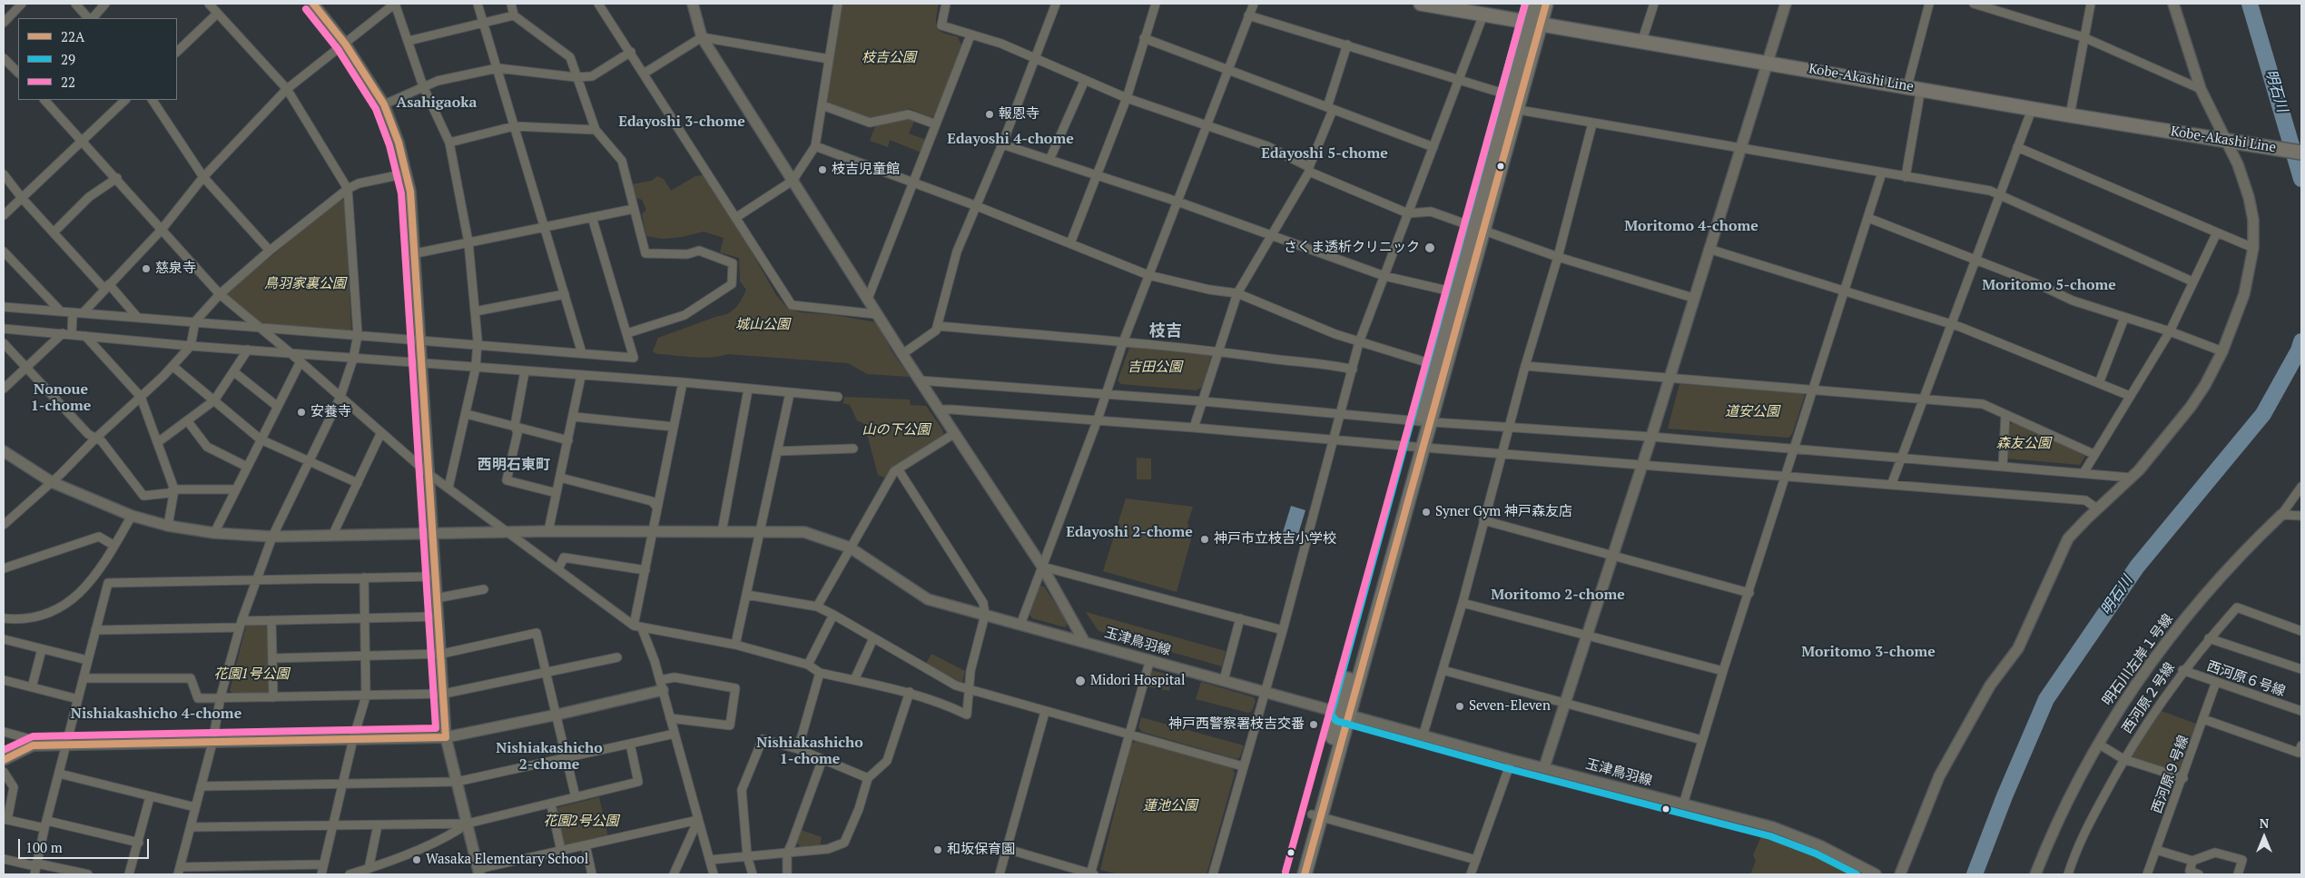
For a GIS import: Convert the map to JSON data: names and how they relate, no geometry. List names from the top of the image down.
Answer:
{
  "streets": {
    "main road": ["Kobe-Akashi Line"],
    "street": [
      "玉津鳥羽線",
      "明石川左岸１号線",
      "西河原６号線",
      "西河原２号線",
      "西河原９号線"
    ]
  },
  "crossings": [
    ["西河原６号線", "西河原２号線"],
    ["西河原６号線", "西河原９号線"]
  ],
  "districts": [
    "Asahigaoka",
    "Edayoshi 3-chome",
    "Edayoshi 4-chome",
    "Edayoshi 5-chome",
    "Moritomo 4-chome",
    "Moritomo 5-chome",
    "枝吉",
    "Nonoue 1-chome",
    "西明石東町",
    "Edayoshi 2-chome",
    "Moritomo 2-chome",
    "Moritomo 3-chome",
    "Nishiakashicho 4-chome",
    "Nishiakashicho 1-chome",
    "Nishiakashicho 2-chome"
  ],
  "water": ["明石川"],
  "parks": [
    "枝吉公園",
    "鳥羽家裏公園",
    "城山公園",
    "吉田公園",
    "道安公園",
    "山の下公園",
    "森友公園",
    "花園1号公園",
    "蓮池公園",
    "花園2号公園"
  ],
  "places": [
    "報恩寺",
    "枝吉児童館",
    "さくま透析クリニック",
    "慈泉寺",
    "安養寺",
    "Syner Gym 神戸森友店",
    "神戸市立枝吉小学校",
    "Midori Hospital",
    "Seven-Eleven",
    "神戸西警察署枝吉交番",
    "和坂保育園",
    "Wasaka Elementary School"
  ],
  "lines": ["transit line 22A", "transit line 29", "transit line 22"],
  "legend": ["22A", "29", "22"],
  "scale_bar": "100 m",
  "north": "top"
}
